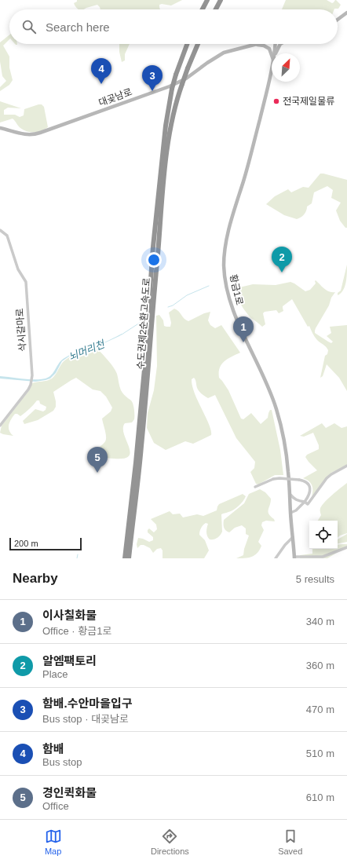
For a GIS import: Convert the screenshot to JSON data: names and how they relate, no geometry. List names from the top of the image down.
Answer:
{
  "streets": {
    "highway": ["수도권제2순환고속도로"],
    "street": ["대곶남로", "황금1로", "삭시갈마로"]
  },
  "water": ["뇌머리천"],
  "places": ["전국제일물류"],
  "scale_bar": "200 m",
  "north": "top right",
  "page": {
    "search": "Search here",
    "pins": [
      "4",
      "3",
      "2",
      "1",
      "5"
    ],
    "scale": "200 m",
    "heading": ["Nearby", "5 results"],
    "list": [
      {
        "mark": "1",
        "name": "이사칠화물",
        "note": "Office · 황금1로",
        "value": "340 m"
      },
      {
        "mark": "2",
        "name": "알엠팩토리",
        "note": "Place",
        "value": "360 m"
      },
      {
        "mark": "3",
        "name": "함배.수안마을입구",
        "note": "Bus stop · 대곶남로",
        "value": "470 m"
      },
      {
        "mark": "4",
        "name": "함배",
        "note": "Bus stop",
        "value": "510 m"
      },
      {
        "mark": "5",
        "name": "경인퀵화물",
        "note": "Office",
        "value": "610 m"
      }
    ],
    "nav": ["Map", "Directions", "Saved"]
  }
}
